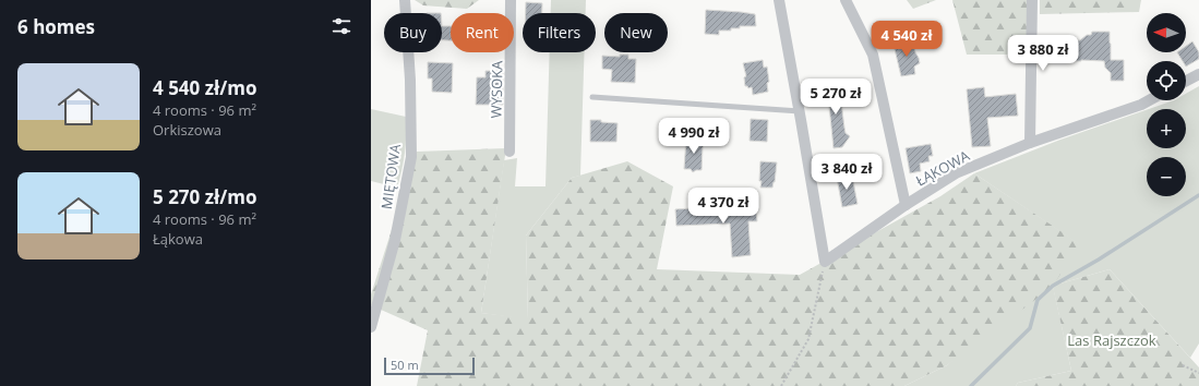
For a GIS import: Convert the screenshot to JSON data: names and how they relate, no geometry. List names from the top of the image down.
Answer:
{
  "streets": {
    "street": ["WYSOKA", "ŁĄKOWA", "MIĘTOWA"]
  },
  "parks": ["Las Rajszczok"],
  "scale_bar": "50 m",
  "north": "left",
  "page": {
    "heading": "6 homes",
    "map_buttons": ["+", "−"],
    "chip": [
      "Buy",
      "Rent",
      "Filters",
      "New"
    ],
    "price": [
      "4 540 zł",
      "3 880 zł",
      "5 270 zł",
      "4 990 zł",
      "3 840 zł",
      "4 370 zł"
    ],
    "list": [
      {
        "name": "4 540 zł/mo",
        "note": "4 rooms · 96 m² · Orkiszowa"
      },
      {
        "name": "5 270 zł/mo",
        "note": "4 rooms · 96 m² · Łąkowa"
      }
    ],
    "scale": "50 m"
  }
}
